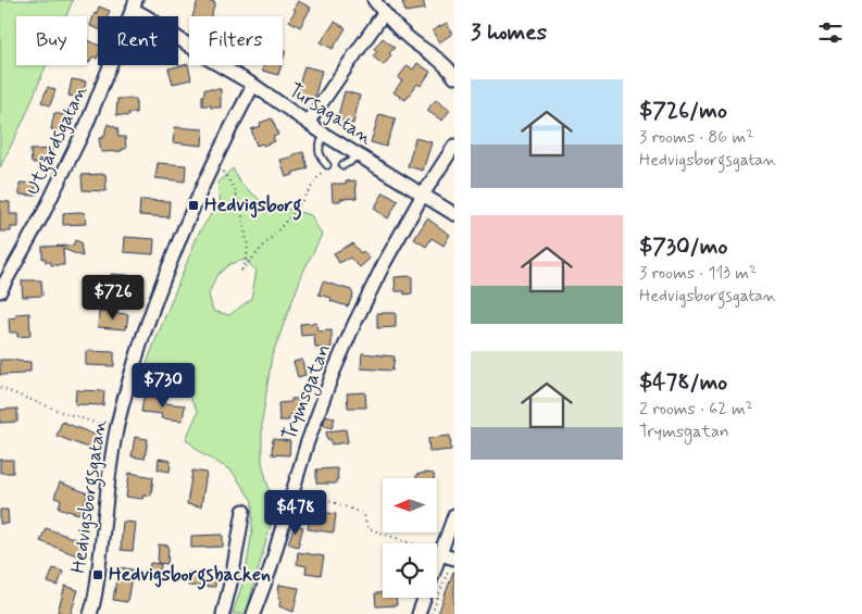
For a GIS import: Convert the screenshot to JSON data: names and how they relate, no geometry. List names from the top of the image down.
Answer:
{
  "streets": {
    "street": [
      "Tursagatan",
      "Utgårdsgatan",
      "Trymsgatan",
      "Hedvigsborgsgatan"
    ]
  },
  "crossings": [
    ["Tursagatan", "Utgårdsgatan"],
    ["Tursagatan", "Trymsgatan"],
    ["Tursagatan", "Hedvigsborgsgatan"]
  ],
  "places": {
    "transit": ["Hedvigsborg", "Hedvigsborgsbacken"]
  },
  "north": "left",
  "page": {
    "heading": "3 homes",
    "chip": ["Buy", "Rent", "Filters"],
    "list": [
      {
        "name": "$726/mo",
        "note": "3 rooms · 86 m² · Hedvigsborgsgatan"
      },
      {
        "name": "$730/mo",
        "note": "3 rooms · 113 m² · Hedvigsborgsgatan"
      },
      {
        "name": "$478/mo",
        "note": "2 rooms · 62 m² · Trymsgatan"
      }
    ],
    "price": ["$726", "$730", "$478"]
  }
}
